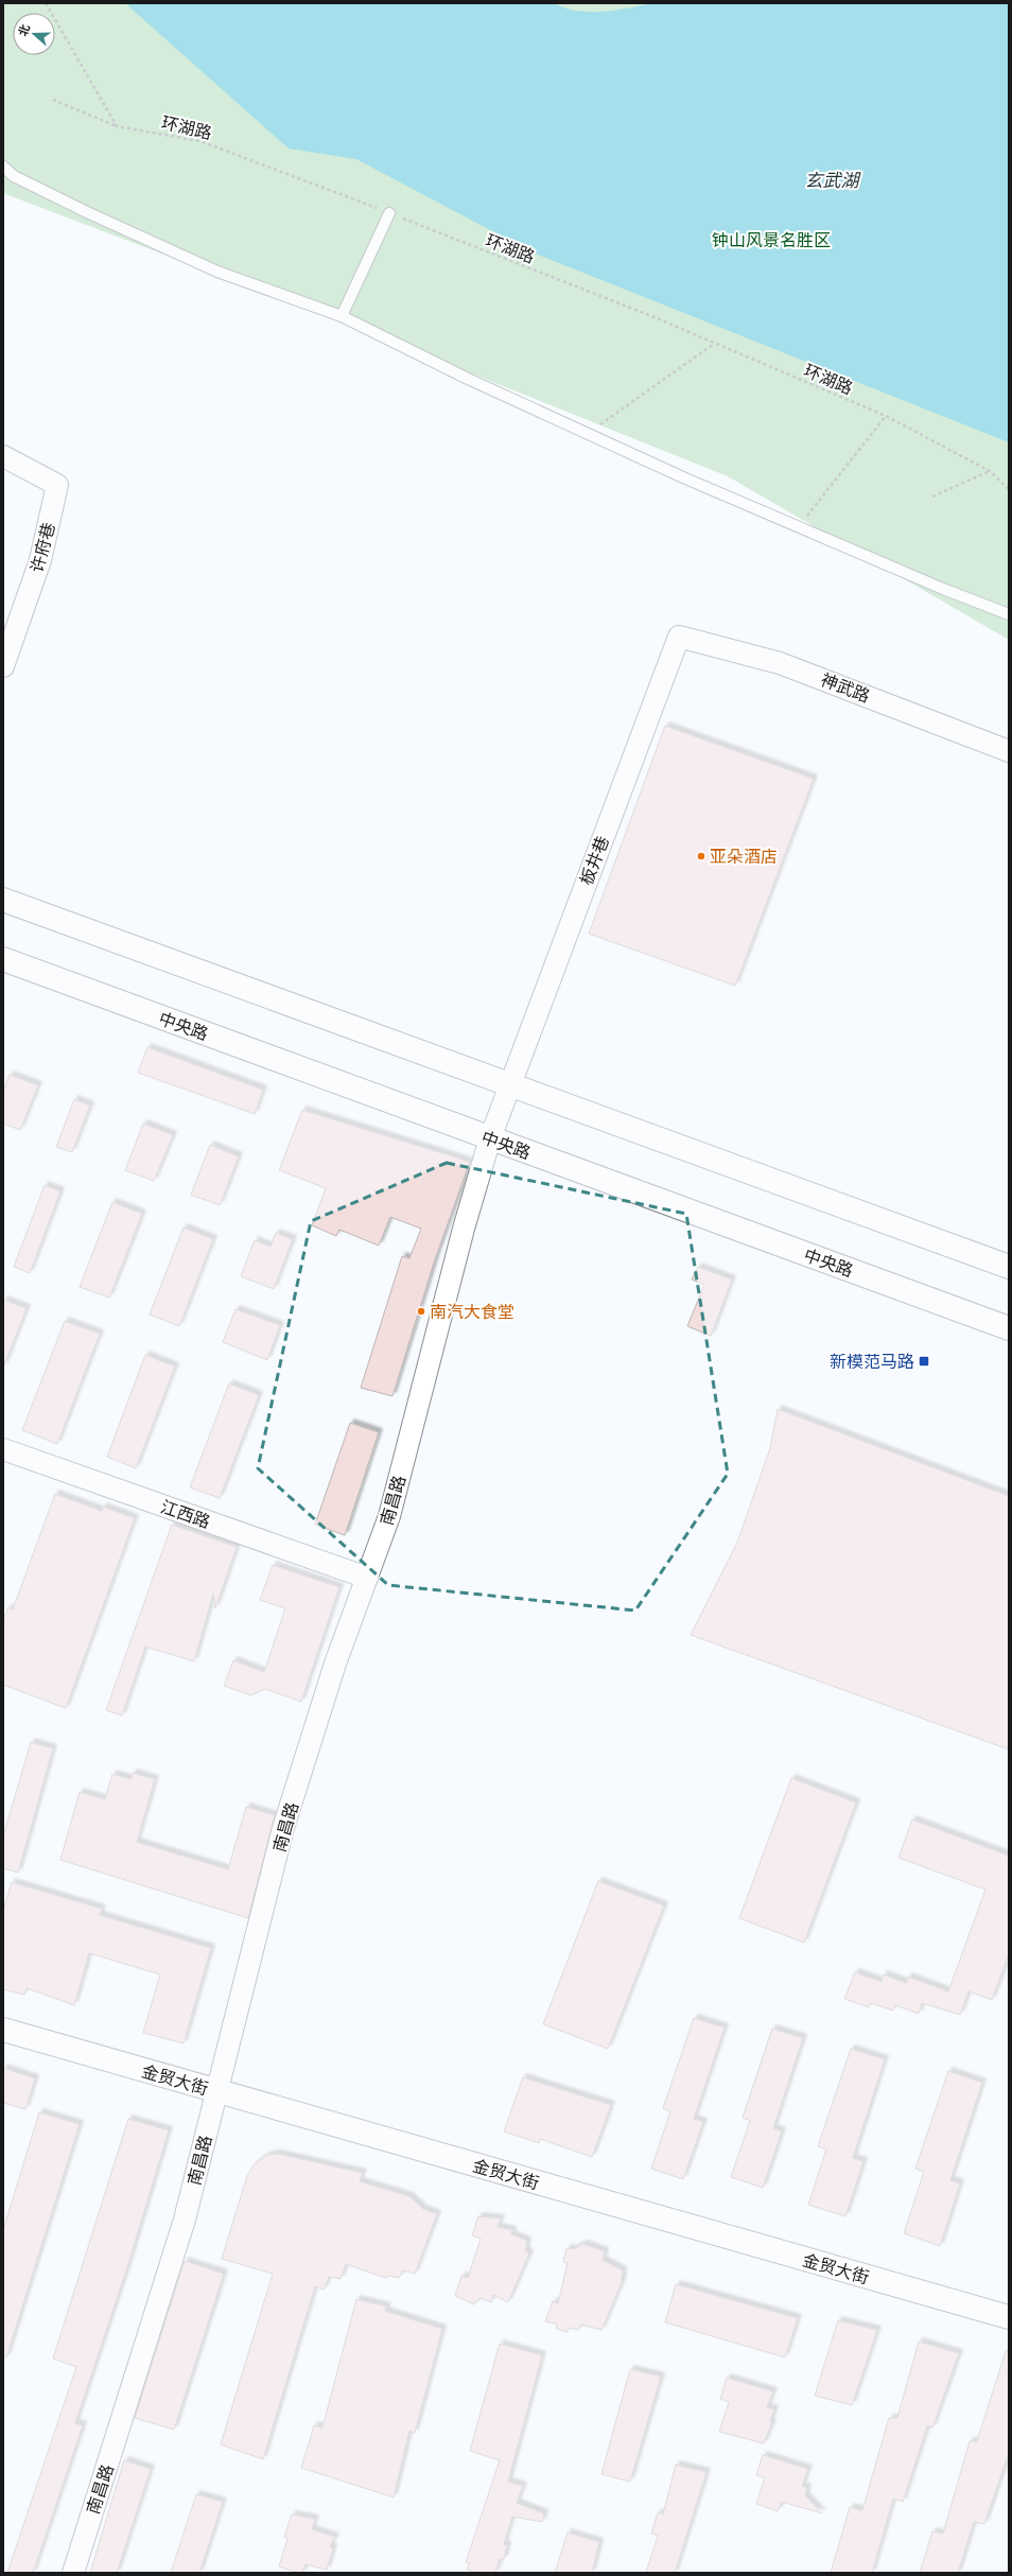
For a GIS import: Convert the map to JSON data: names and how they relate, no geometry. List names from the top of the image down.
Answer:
{
  "streets": {
    "main road": ["中央路", "金贸大街"],
    "street": [
      "许府巷",
      "神武路",
      "板井巷",
      "南昌路",
      "江西路"
    ],
    "path": ["环湖路"]
  },
  "crossings": [
    ["神武路", "板井巷"],
    ["板井巷", "南昌路"],
    ["中央路", "南昌路"],
    ["南昌路", "江西路"],
    ["南昌路", "金贸大街"]
  ],
  "water": ["玄武湖"],
  "parks": ["钟山风景名胜区"],
  "places": {
    "other": ["亚朵酒店", "南汽大食堂"],
    "transit": ["新模范马路"]
  },
  "north": "left"
}
